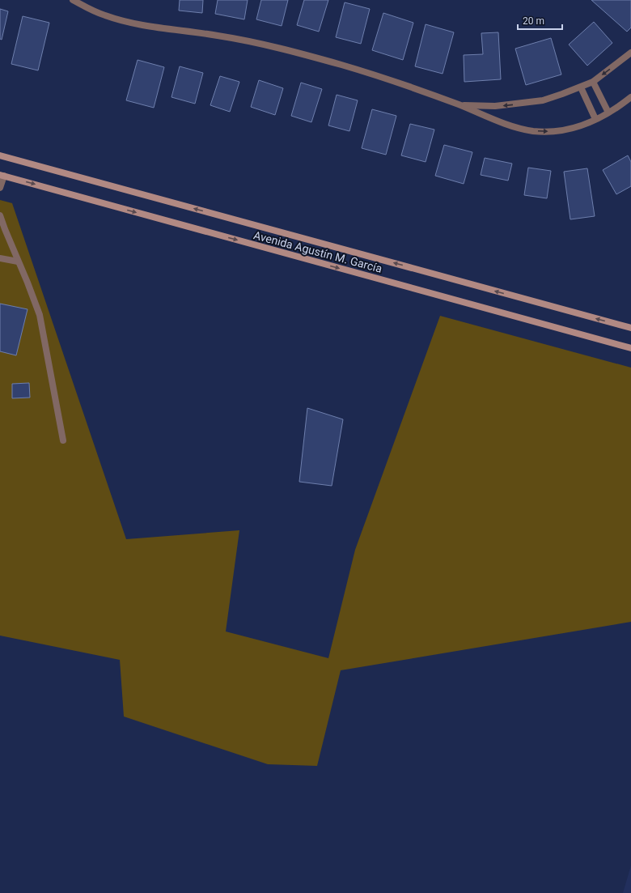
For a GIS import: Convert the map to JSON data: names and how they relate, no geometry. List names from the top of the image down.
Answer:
{
  "streets": {
    "main road": ["Avenida Agustín M. García"]
  },
  "scale_bar": "20 m"
}
